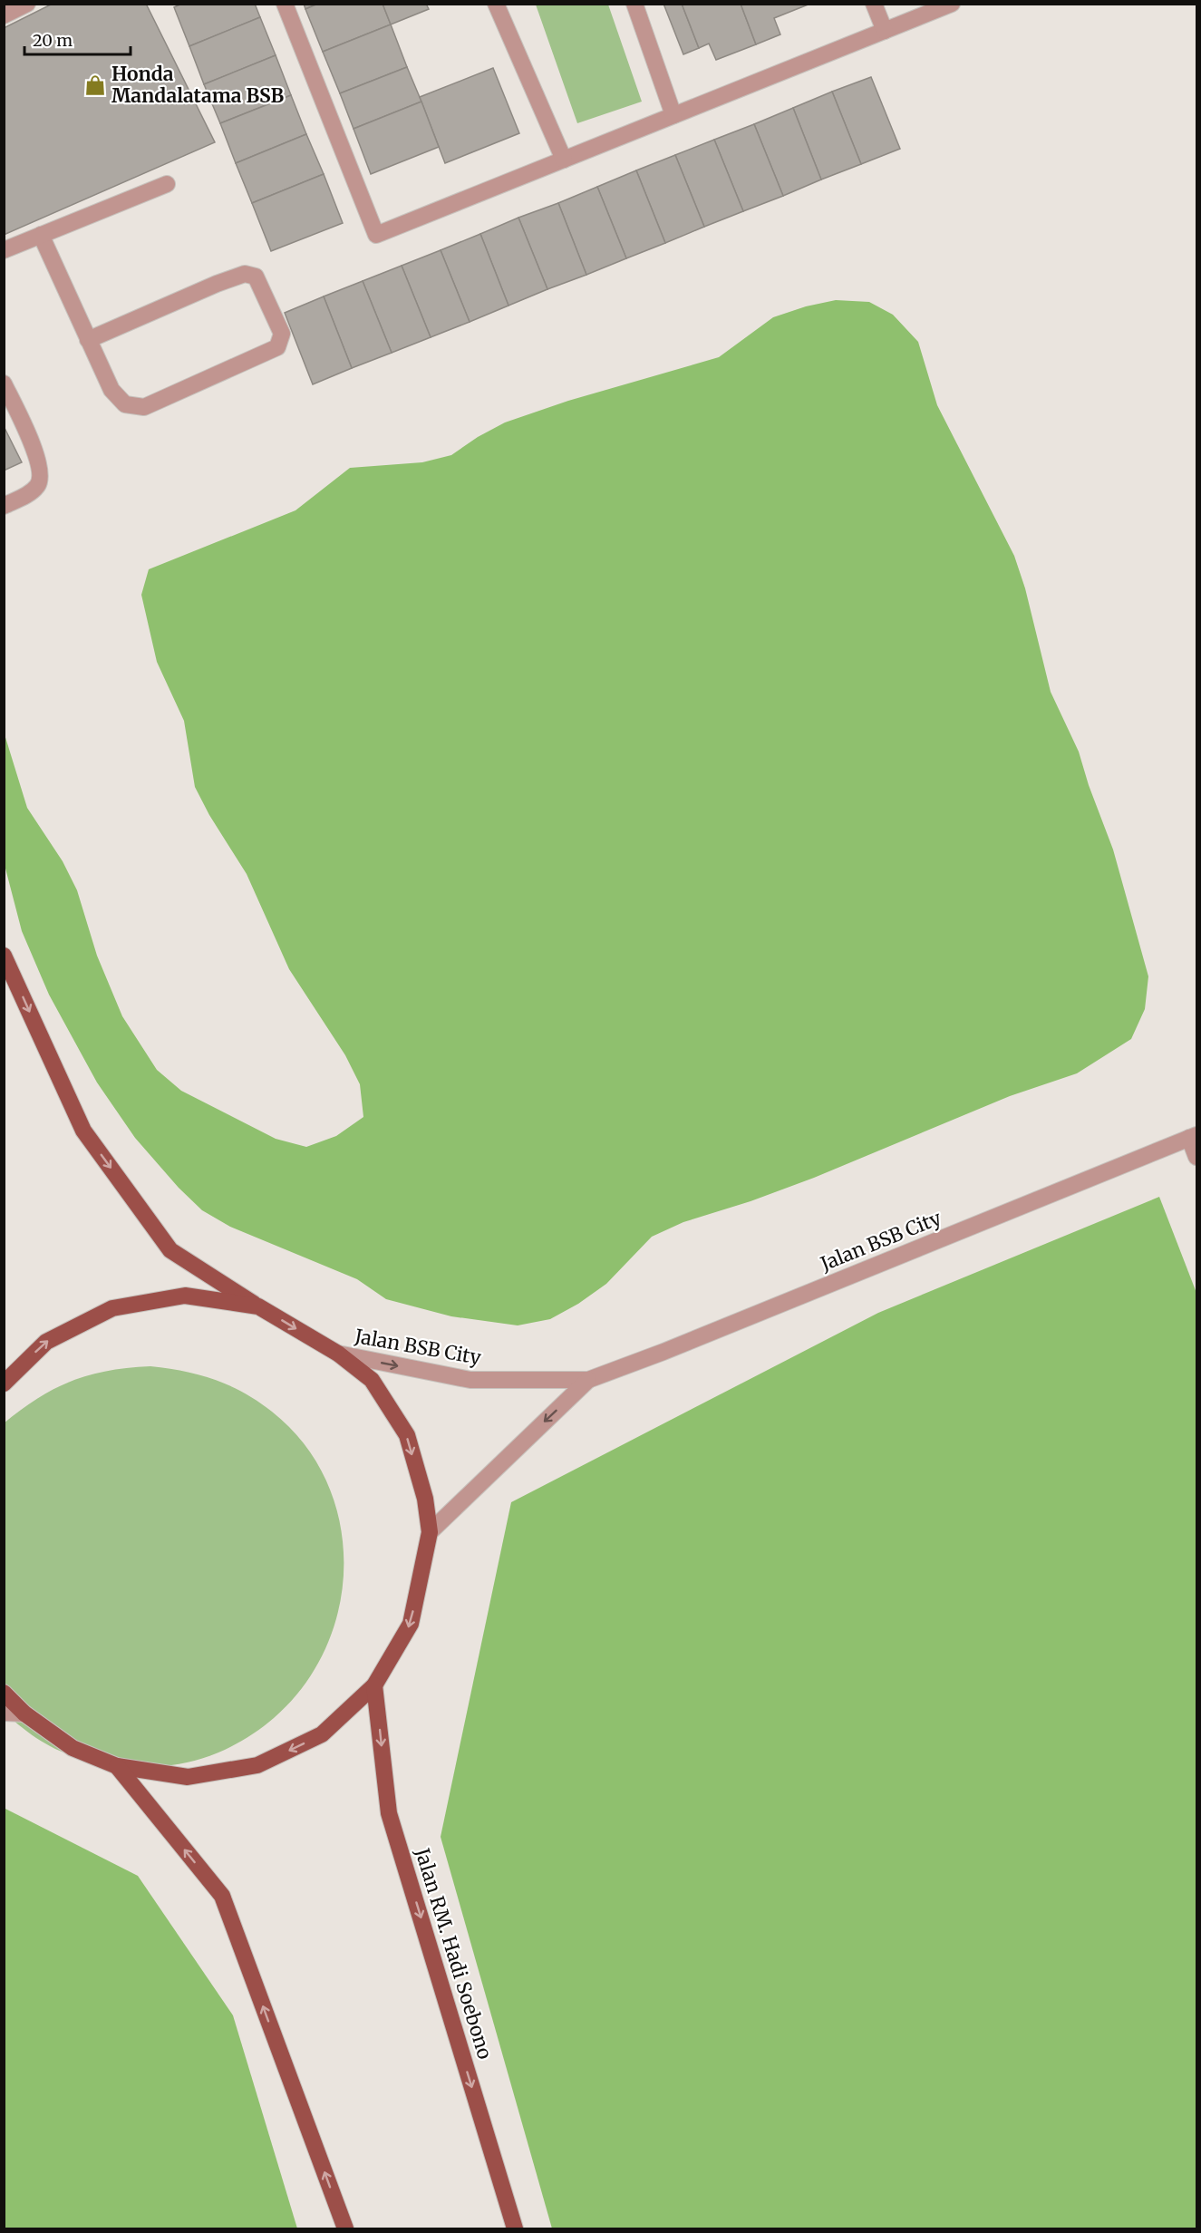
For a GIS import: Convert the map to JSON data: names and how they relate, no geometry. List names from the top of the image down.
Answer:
{
  "streets": {
    "main road": ["Jalan RM. Hadi Soebono"],
    "street": ["Jalan BSB City"]
  },
  "one_way": ["Jalan RM. Hadi Soebono"],
  "places": {
    "shop": ["Honda Mandalatama BSB"]
  },
  "scale_bar": "20 m"
}
